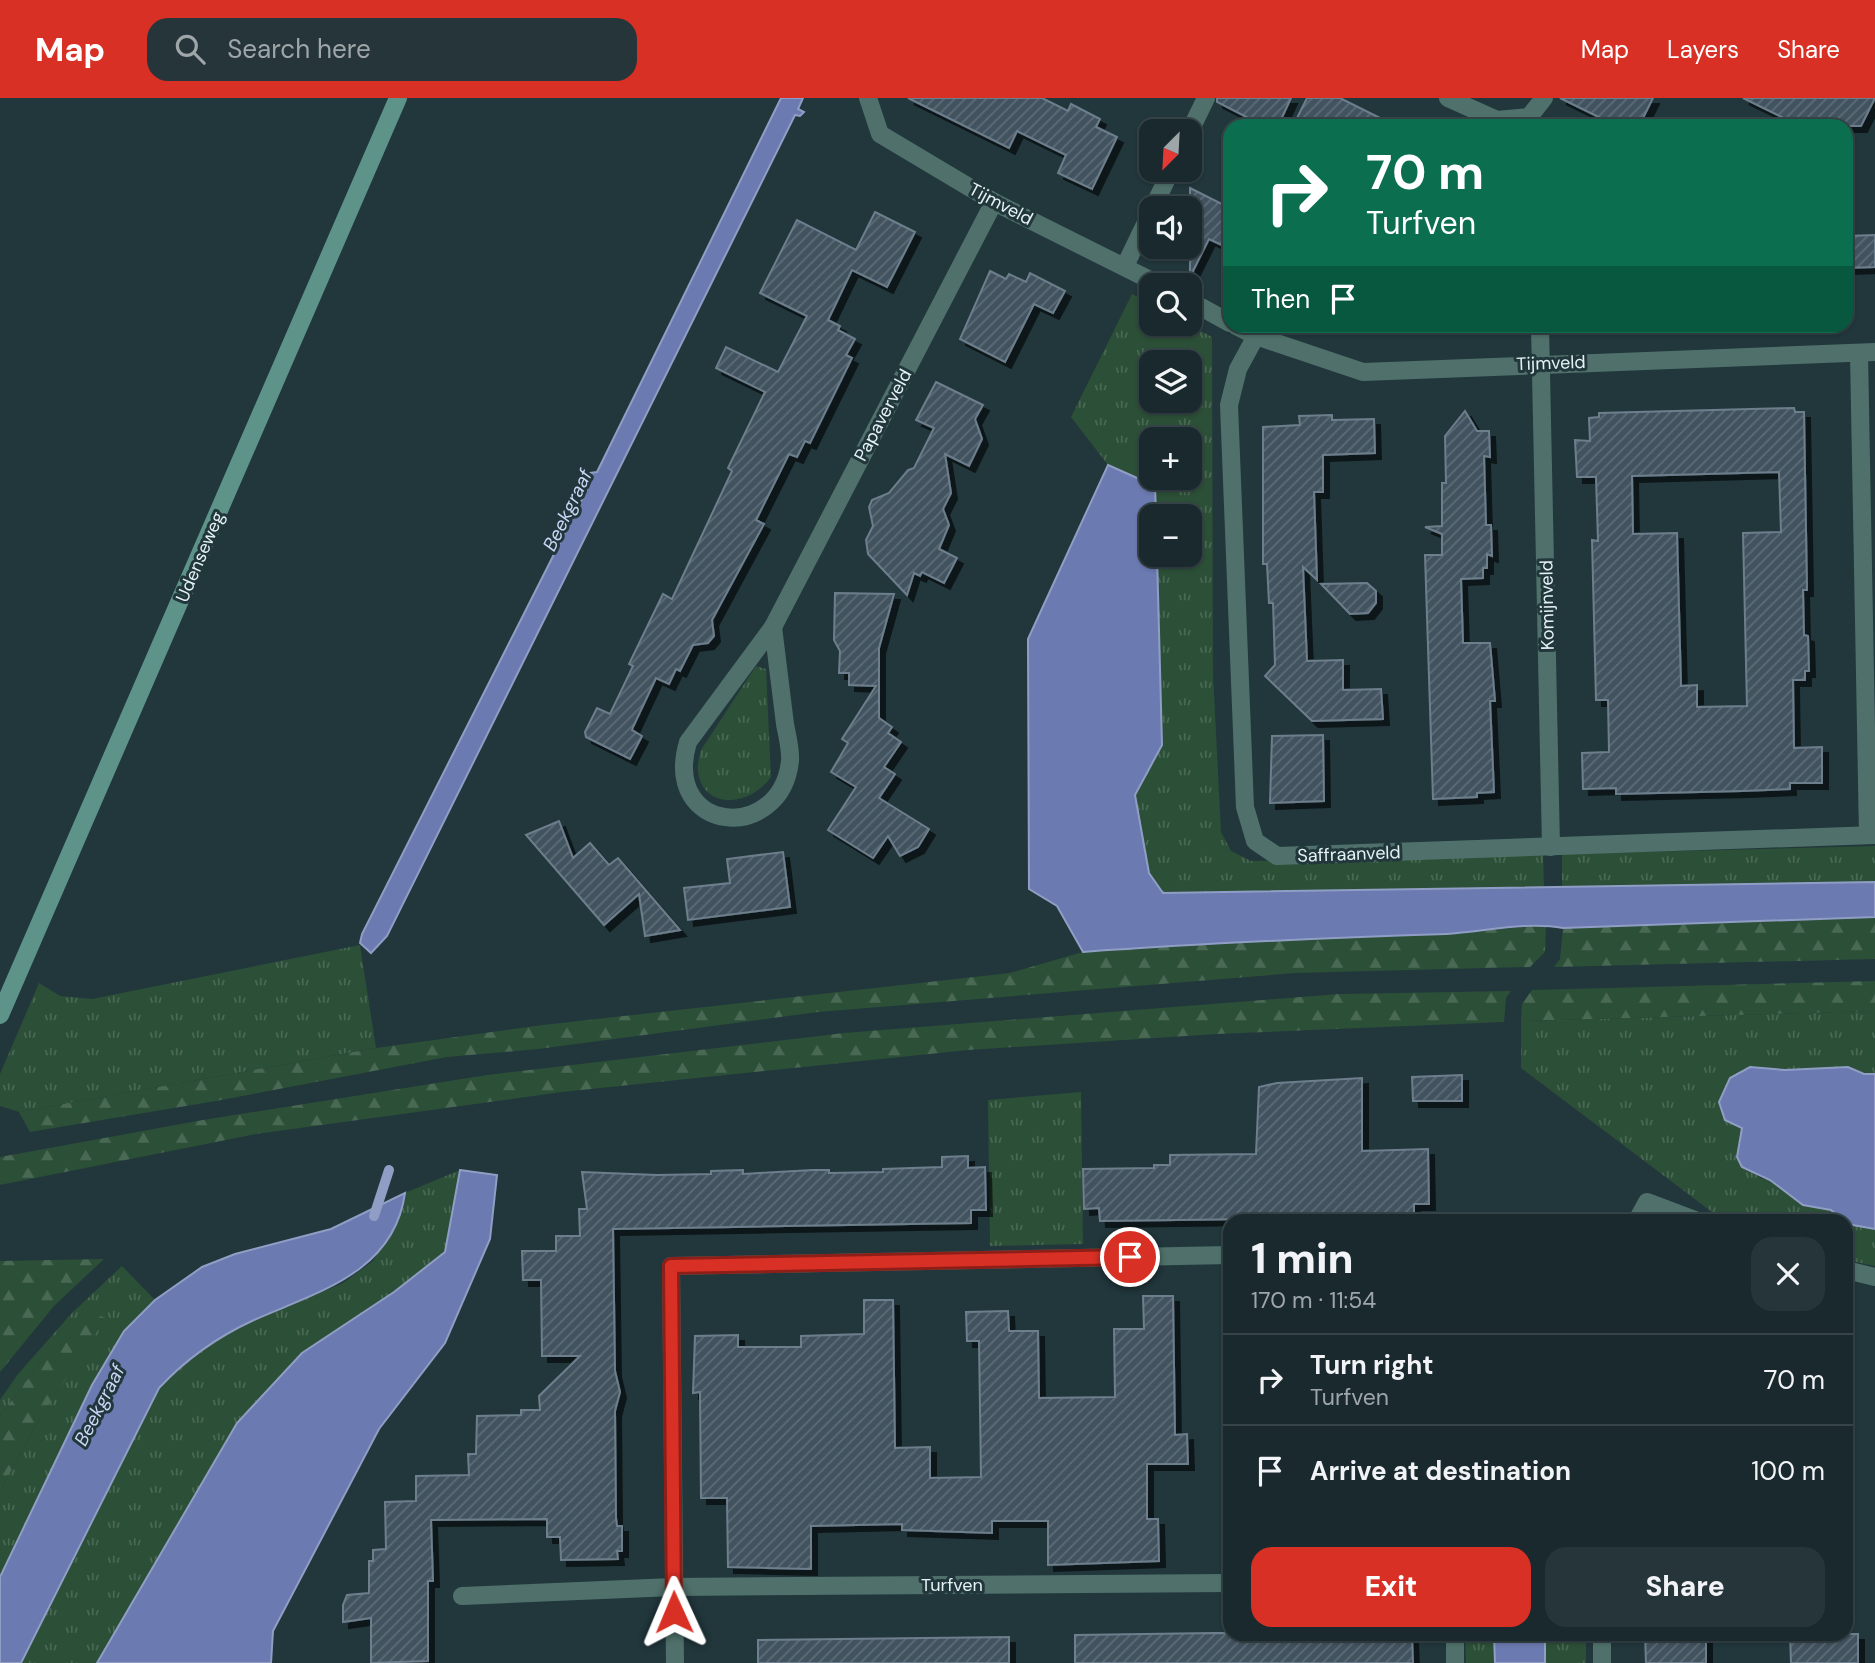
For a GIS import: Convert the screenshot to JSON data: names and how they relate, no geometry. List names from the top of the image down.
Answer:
{
  "streets": {
    "main road": ["Udenseweg"],
    "street": [
      "Tijmveld",
      "Papaverveld",
      "Komijnveld",
      "Saffraanveld",
      "Turfven"
    ]
  },
  "crossings": [
    ["Tijmveld", "Papaverveld"],
    ["Tijmveld", "Komijnveld"],
    ["Tijmveld", "Saffraanveld"],
    ["Komijnveld", "Saffraanveld"]
  ],
  "water": ["Beekgraaf"],
  "north": "bottom left",
  "page": {
    "header": "Map",
    "search": "Search here",
    "nav": ["Map", "Layers", "Share"],
    "map_buttons": ["+", "−"],
    "turn": ["70 m", "Turfven"],
    "then": "Then",
    "heading": ["1 min", "170 m · 11:54"],
    "list": [
      {
        "name": "Turn right",
        "note": "Turfven",
        "value": "70 m"
      },
      {
        "name": "Arrive at destination",
        "value": "100 m"
      }
    ],
    "buttons": ["Exit", "Share"]
  }
}
